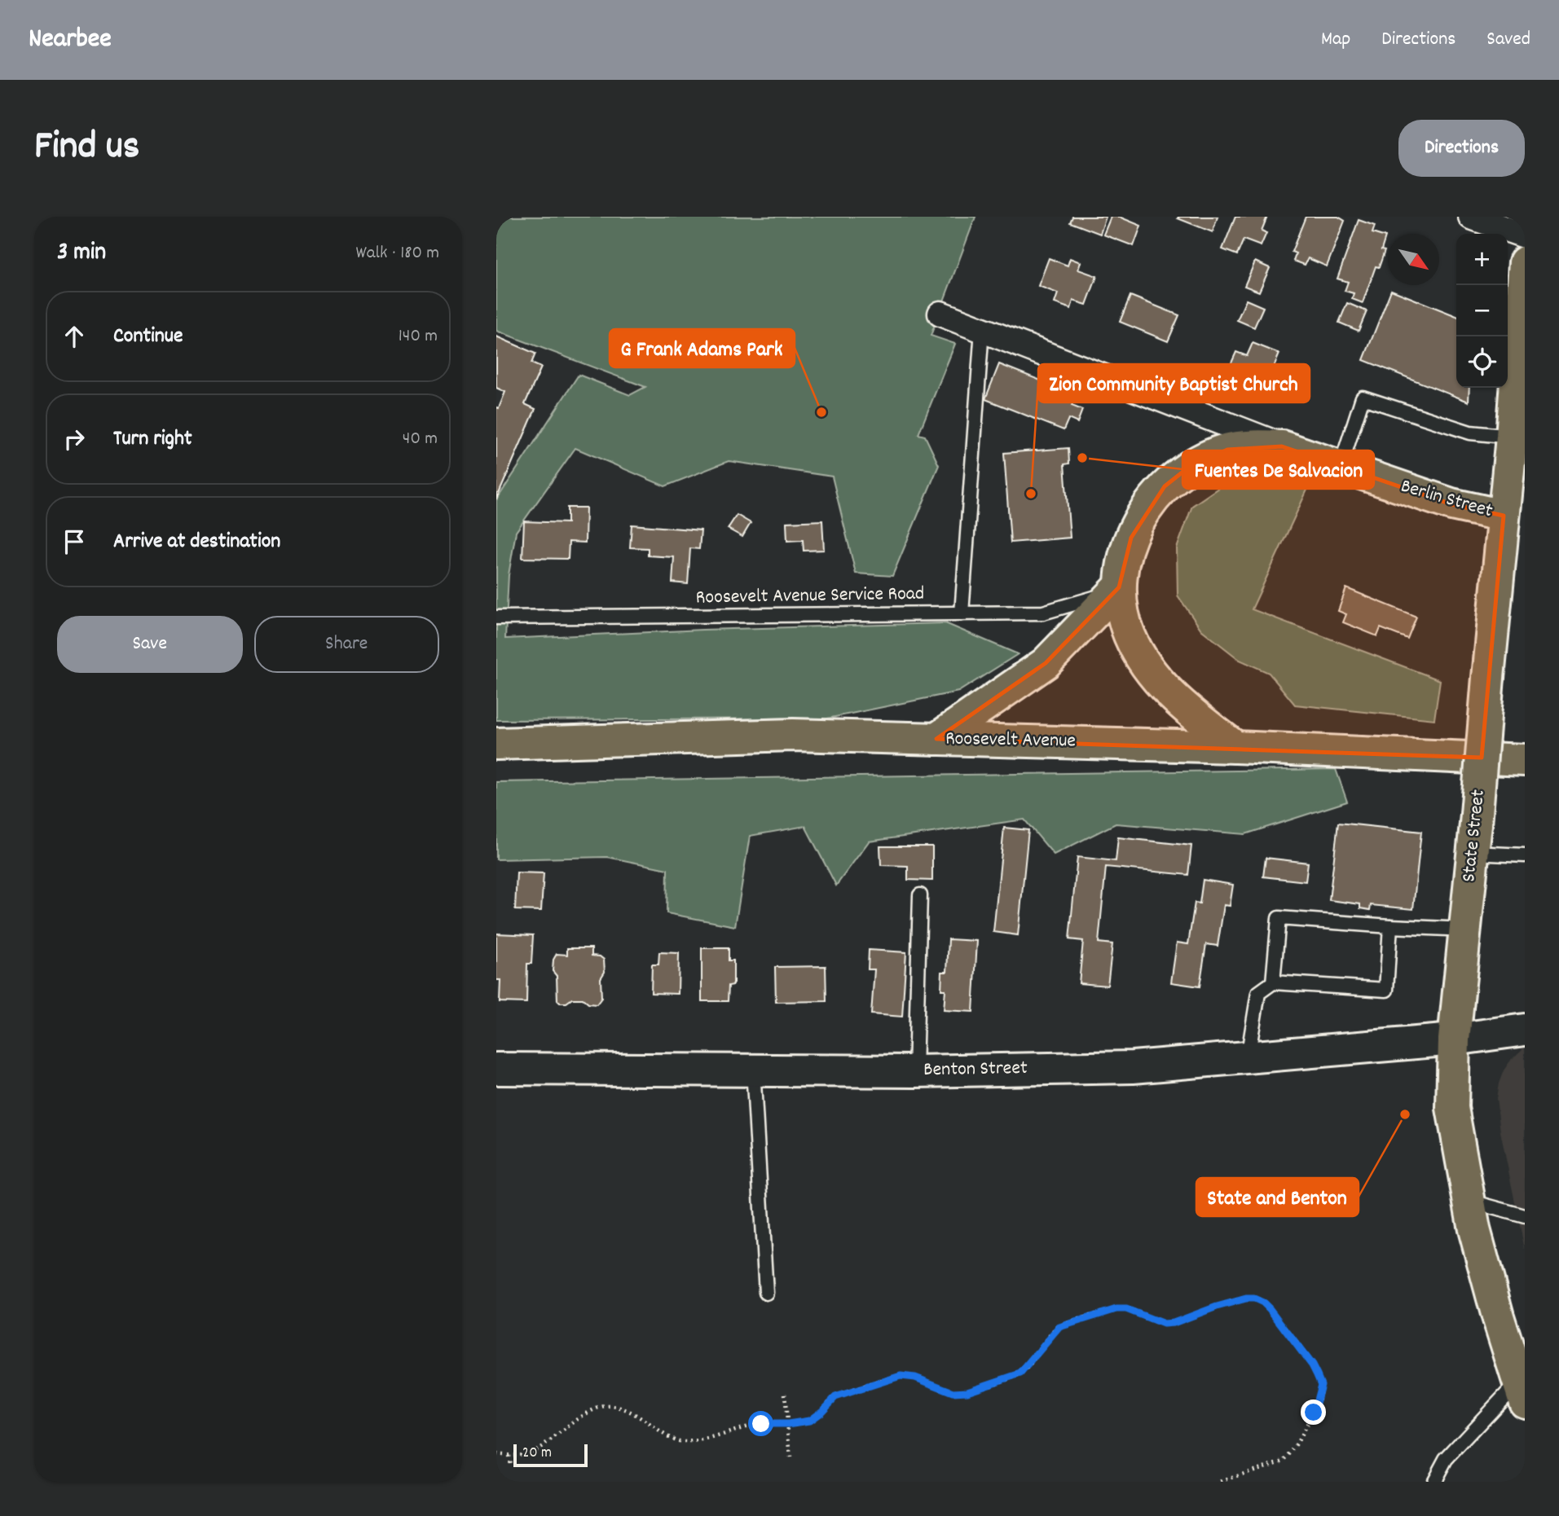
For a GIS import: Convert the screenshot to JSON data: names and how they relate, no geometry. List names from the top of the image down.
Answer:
{
  "streets": {
    "main road": [
      "Berlin Street",
      "Roosevelt Avenue",
      "State Street",
      "Benton Street"
    ],
    "lane": ["Roosevelt Avenue Service Road"]
  },
  "crossings": [
    ["Berlin Street", "State Street"],
    ["State Street", "Benton Street"]
  ],
  "places": [
    "G Frank Adams Park",
    "Fuentes De Salvacion",
    "Zion Community Baptist Church",
    "State and Benton"
  ],
  "scale_bar": "20 m",
  "north": "bottom right",
  "page": {
    "header": "Nearbee",
    "nav": ["Map", "Directions", "Saved"],
    "title": "Find us",
    "buttons": [
      "Directions",
      ["Save", "Share"]
    ],
    "heading": ["3 min", "Walk · 180 m"],
    "map_buttons": ["+", "−"],
    "list": [
      ["Continue", "140 m"],
      ["Turn right", "40 m"],
      "Arrive at destination"
    ],
    "scale": "20 m"
  }
}
